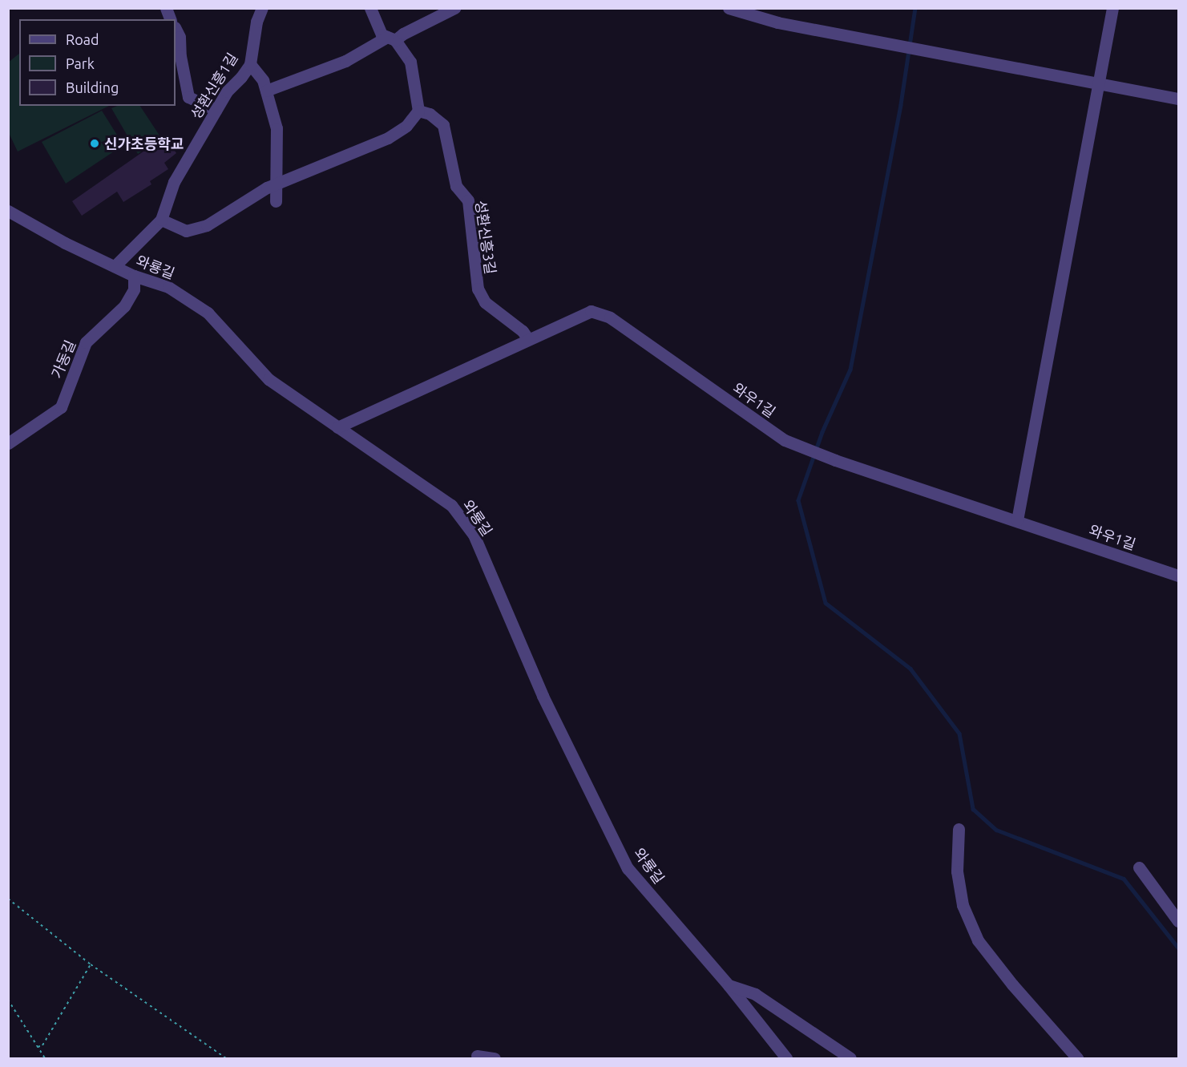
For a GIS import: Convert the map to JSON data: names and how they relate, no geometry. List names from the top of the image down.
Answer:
{
  "streets": {
    "street": [
      "성환신흥1길",
      "성환신흥3길",
      "와룡길",
      "가동길",
      "와우1길"
    ]
  },
  "crossings": [
    ["성환신흥1길", "와룡길"],
    ["성환신흥3길", "와우1길"],
    ["와룡길", "가동길"],
    ["와룡길", "와우1길"]
  ],
  "places": ["신가초등학교"],
  "legend": ["Road", "Park", "Building"]
}
